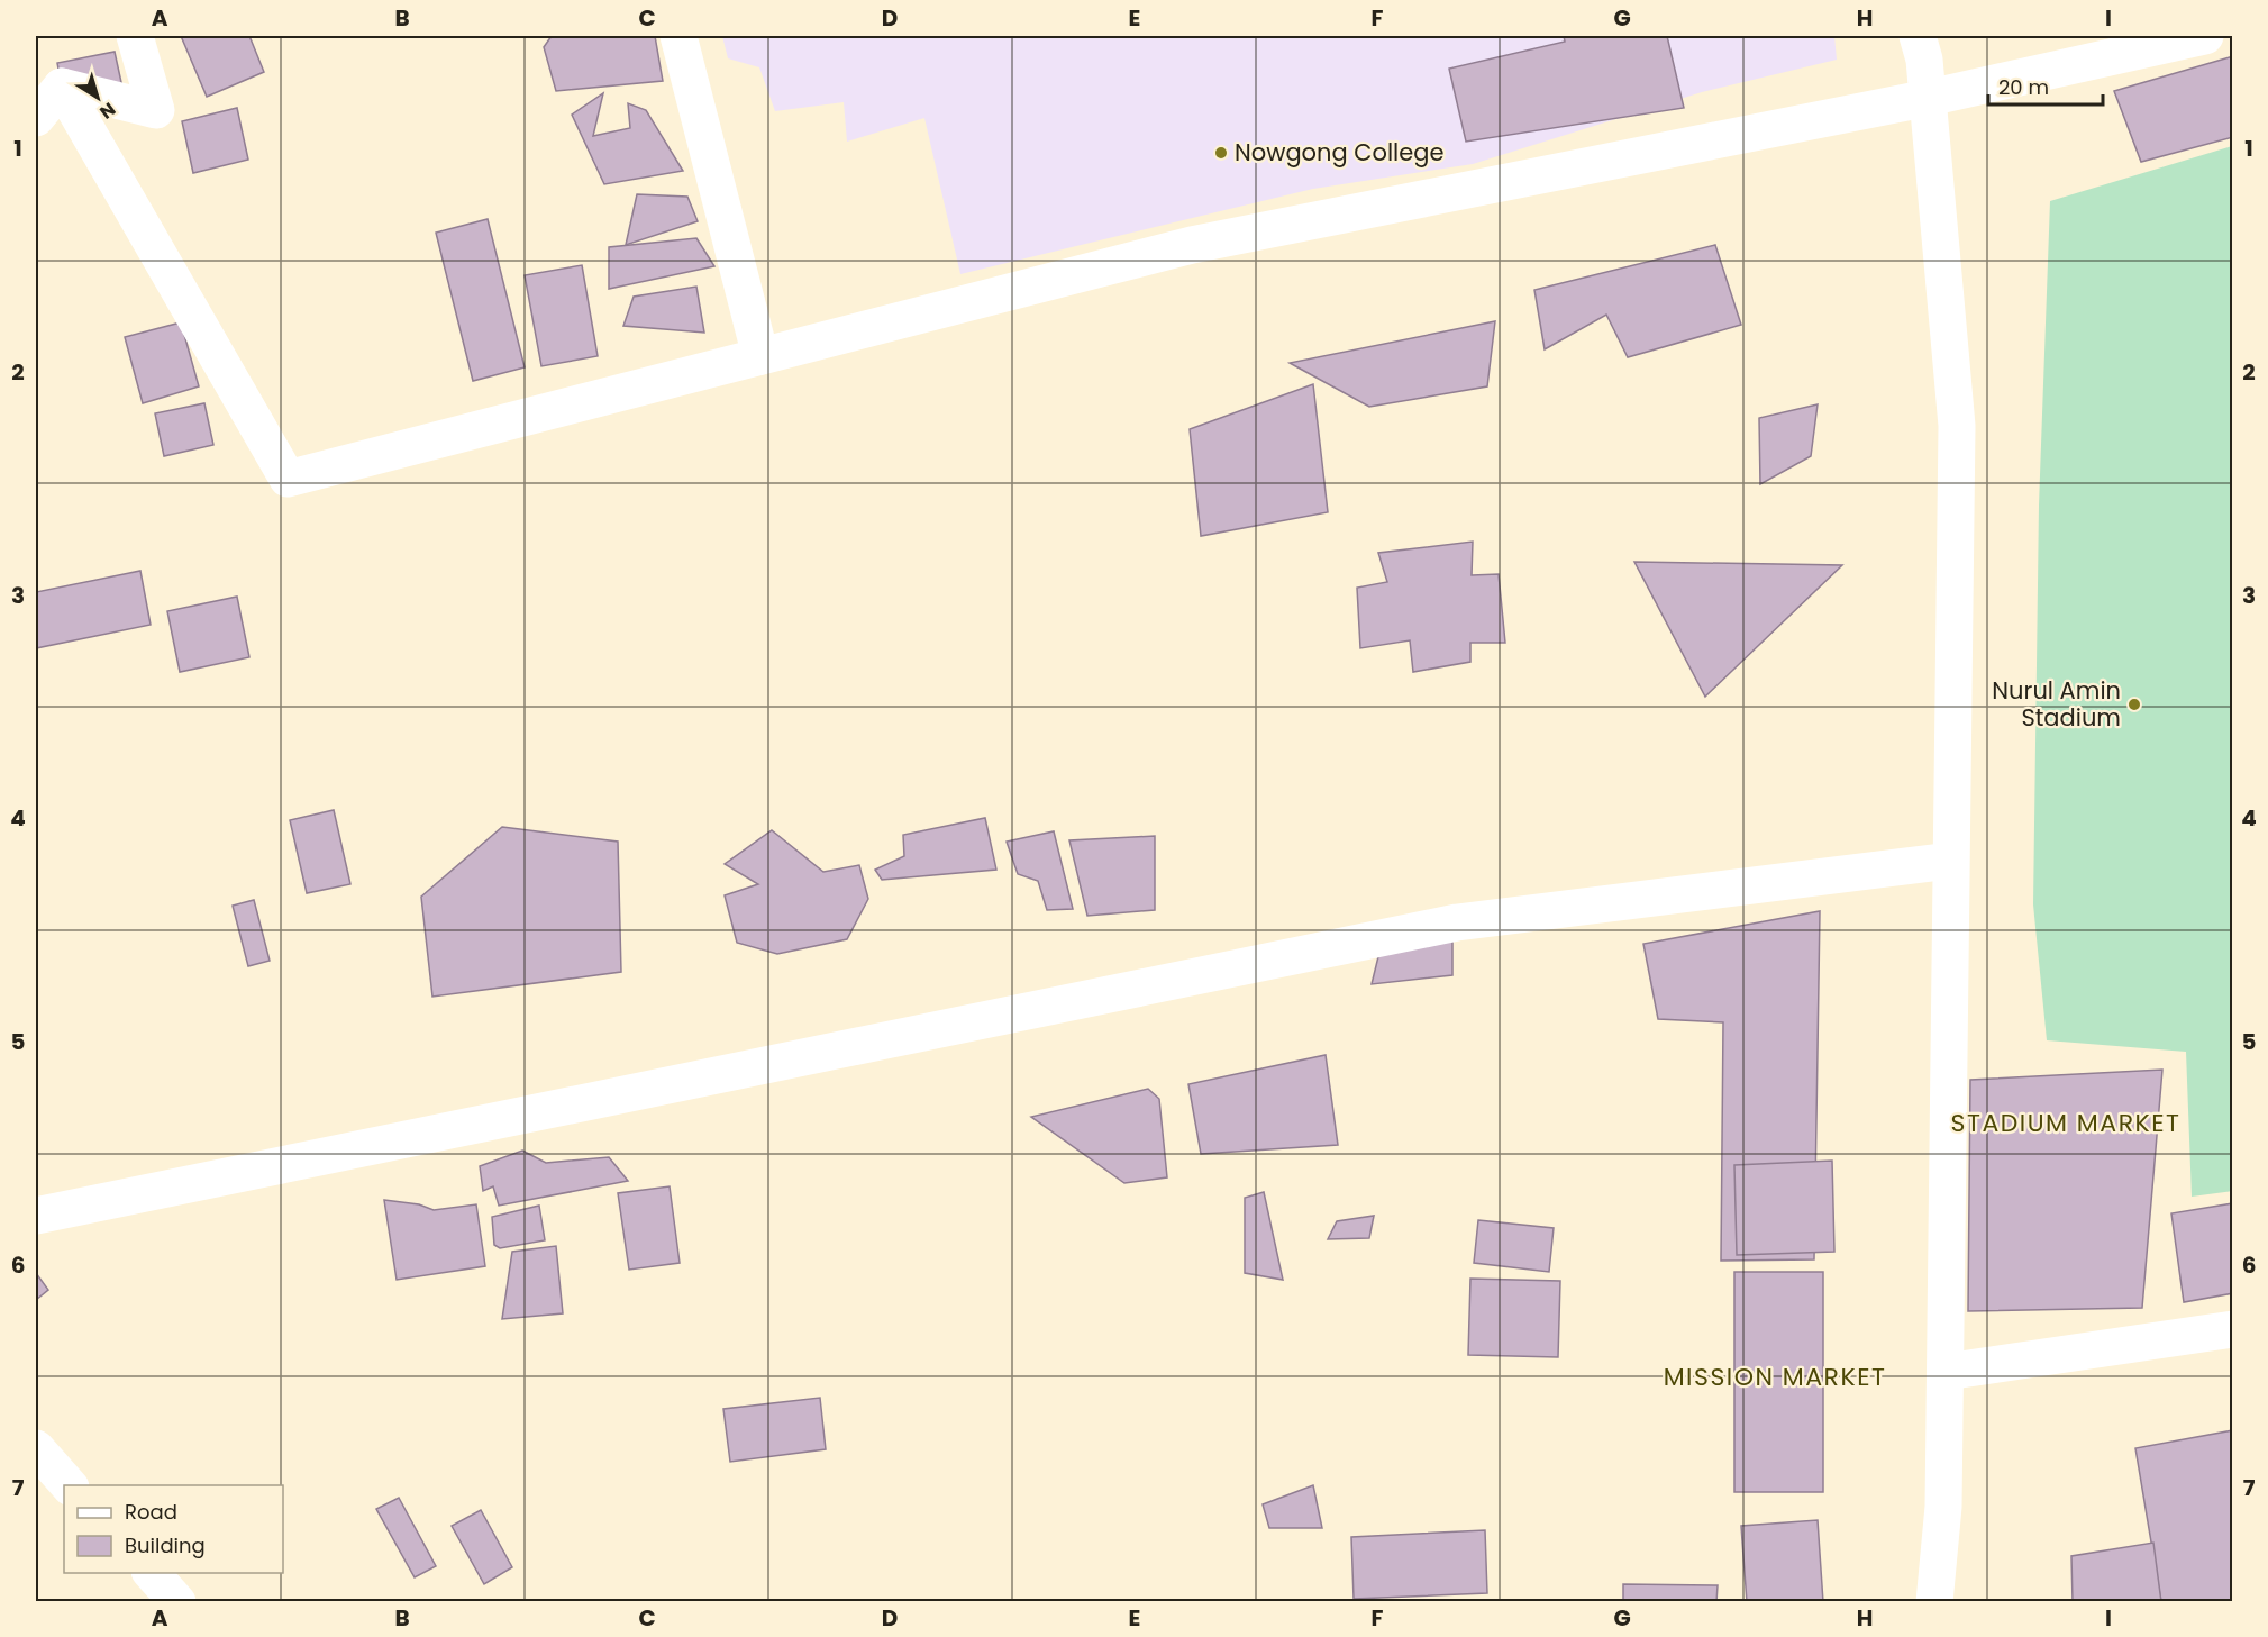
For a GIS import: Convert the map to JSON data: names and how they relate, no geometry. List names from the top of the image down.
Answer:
{
  "districts": ["STADIUM MARKET", "MISSION MARKET"],
  "places": ["Nowgong College", "Nurul Amin Stadium"],
  "legend": ["Road", "Building"],
  "scale_bar": "20 m",
  "north": "bottom right",
  "grid": {
    "columns": [
      "A",
      "B",
      "C",
      "D",
      "E",
      "F",
      "G",
      "H",
      "I"
    ],
    "rows": [
      "1",
      "2",
      "3",
      "4",
      "5",
      "6",
      "7"
    ]
  }
}
